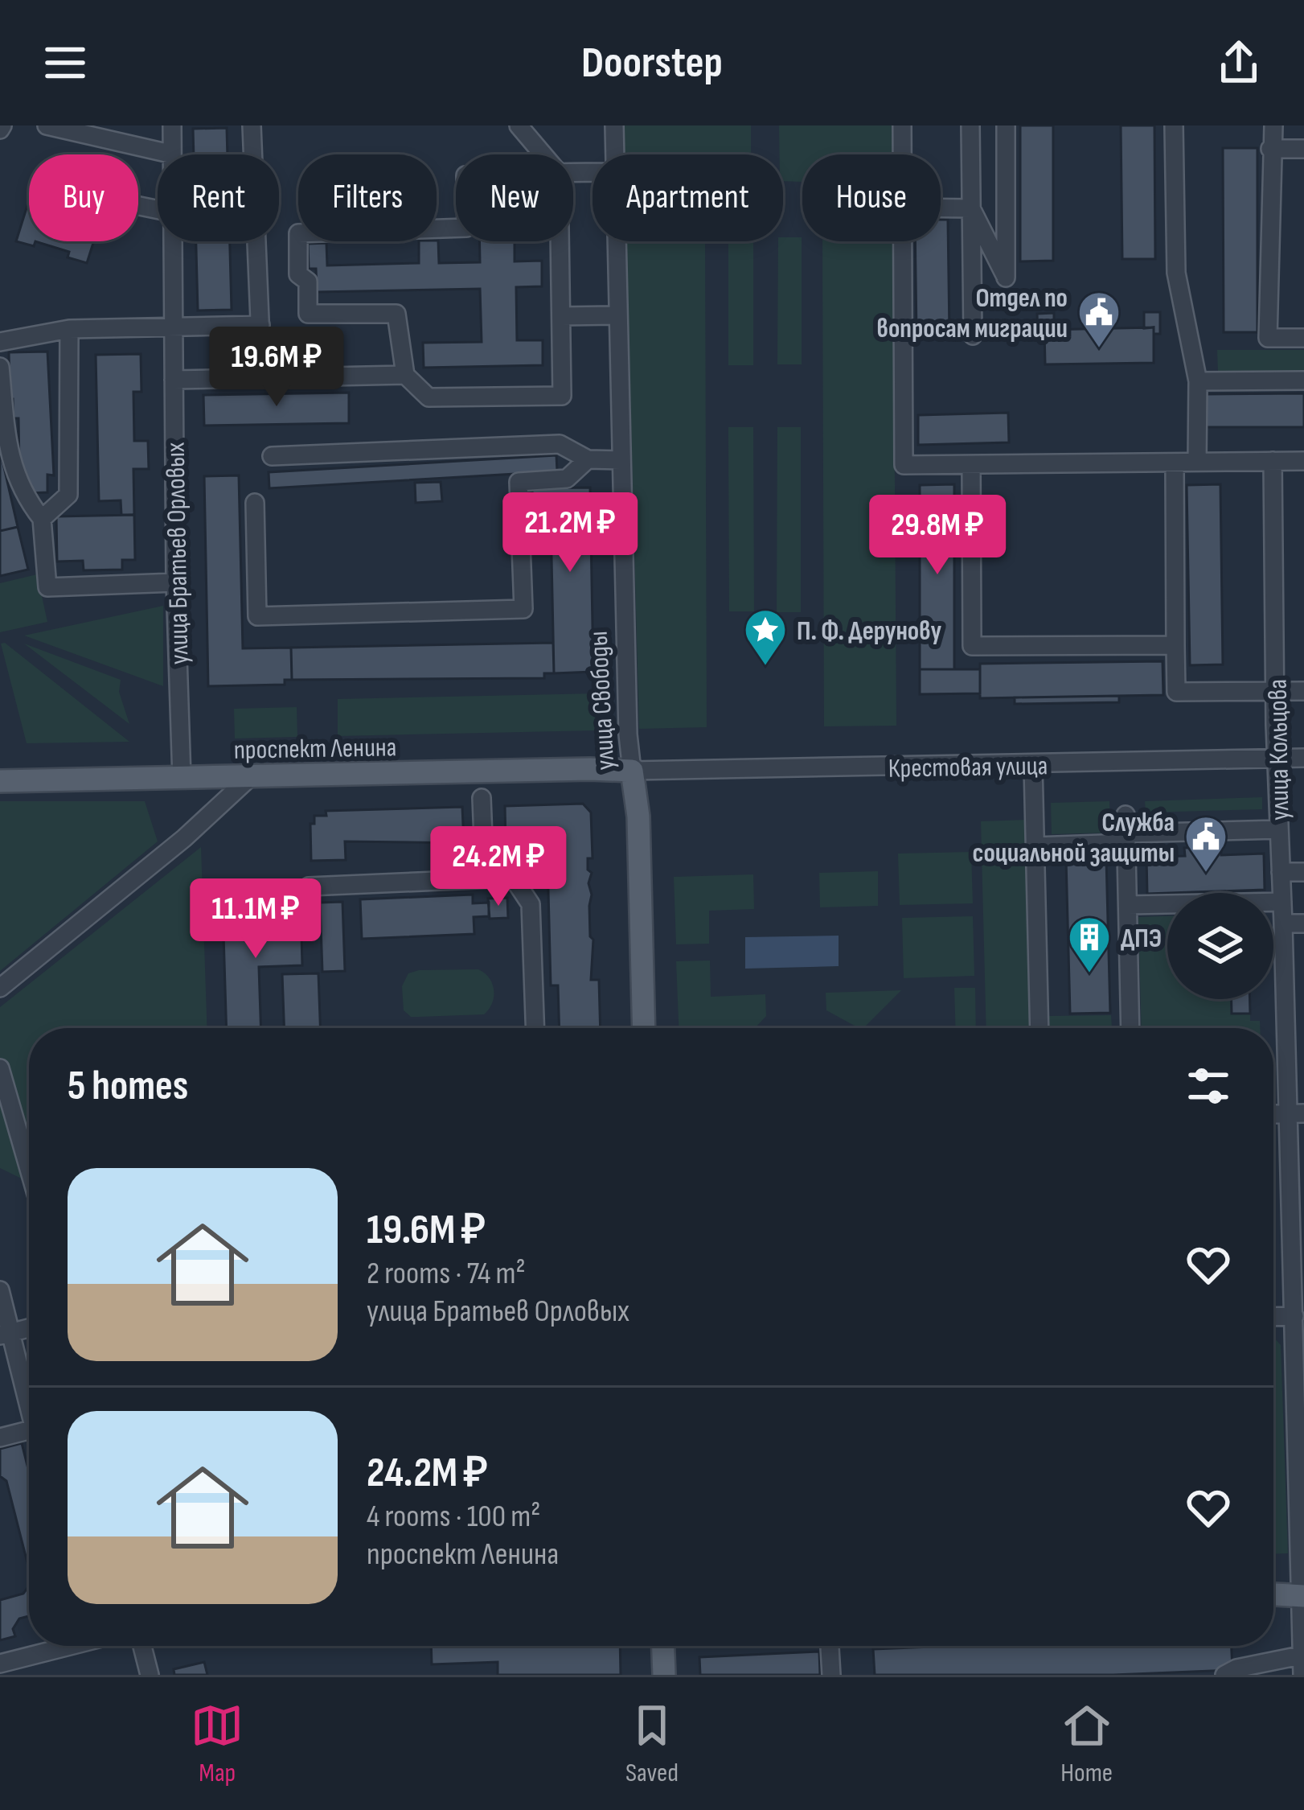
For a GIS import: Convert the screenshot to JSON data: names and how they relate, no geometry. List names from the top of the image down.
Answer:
{
  "streets": {
    "main road": ["улица Свободы", "проспект Ленина"],
    "street": ["улица Братьев Орловых", "улица Кольцова", "Крестовая улица"]
  },
  "crossings": [
    ["улица Братьев Орловых", "проспект Ленина"],
    ["улица Свободы", "проспект Ленина"],
    ["улица Свободы", "Крестовая улица"],
    ["проспект Ленина", "Крестовая улица"],
    ["улица Кольцова", "Крестовая улица"]
  ],
  "places": {
    "public building": ["Отдел по вопросам миграции", "Служба социальной защиты"],
    "place": ["П. Ф. Дерунову"],
    "building": ["ДПЭ"]
  },
  "page": {
    "header": "Doorstep",
    "chip": [
      "Buy",
      "Rent",
      "Filters",
      "New",
      "Apartment",
      "House"
    ],
    "price": [
      "19.6M ₽",
      "21.2M ₽",
      "29.8M ₽",
      "24.2M ₽",
      "11.1M ₽"
    ],
    "heading": "5 homes",
    "list": [
      {
        "name": "19.6M ₽",
        "note": "2 rooms · 74 m² · улица Братьев Орловых"
      },
      {
        "name": "24.2M ₽",
        "note": "4 rooms · 100 m² · проспект Ленина"
      }
    ],
    "tabs": ["Map", "Saved", "Home"]
  }
}
